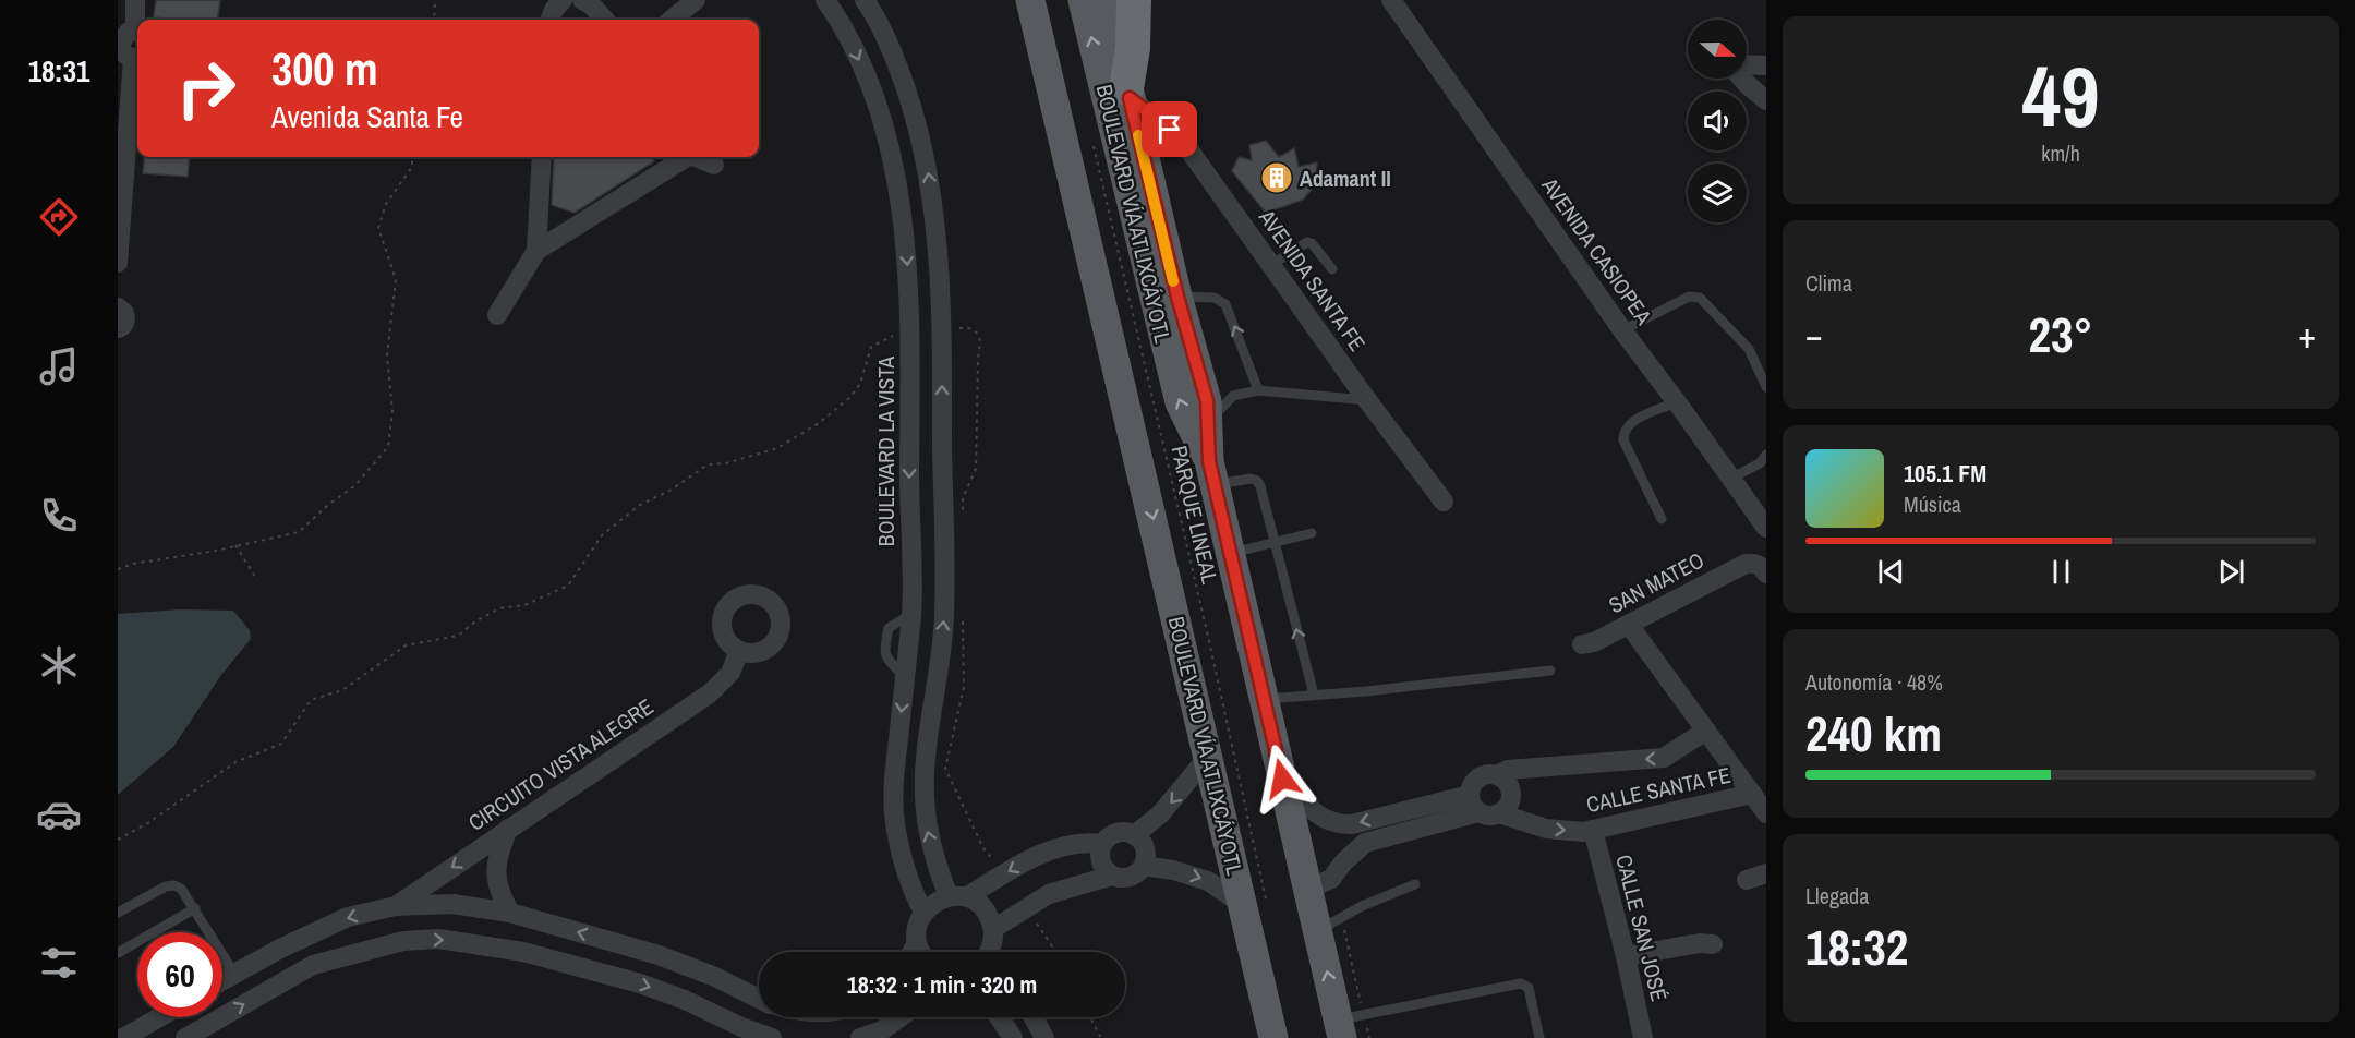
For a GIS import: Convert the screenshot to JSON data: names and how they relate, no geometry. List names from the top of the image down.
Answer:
{
  "streets": {
    "main road": ["BOULEVARD VÍA ATLIXCÁYOTL"],
    "street": [
      "AVENIDA CASIOPEA",
      "AVENIDA SANTA FE",
      "BOULEVARD LA VISTA",
      "SAN MATEO",
      "CIRCUITO VISTA ALEGRE",
      "CALLE SANTA FE",
      "CALLE SAN JOSÉ"
    ],
    "path": ["PARQUE LINEAL"]
  },
  "crossings": [
    ["BOULEVARD VÍA ATLIXCÁYOTL", "AVENIDA SANTA FE"],
    ["BOULEVARD VÍA ATLIXCÁYOTL", "PARQUE LINEAL"],
    ["CALLE SANTA FE", "CALLE SAN JOSÉ"]
  ],
  "places": {
    "building": ["Adamant II"]
  },
  "north": "right",
  "page": {
    "tabs": "18:31",
    "tile": [
      ["49", "km/h"],
      "Clima",
      ["Autonomía · 48%", "240 km"],
      ["Llegada", "18:32"]
    ],
    "turn": ["300 m", "Avenida Santa Fe"],
    "heat": ["−", "23°", "+"],
    "song": ["105.1 FM", "Música"],
    "limit": "60",
    "trip": "18:32 · 1 min · 320 m"
  }
}
